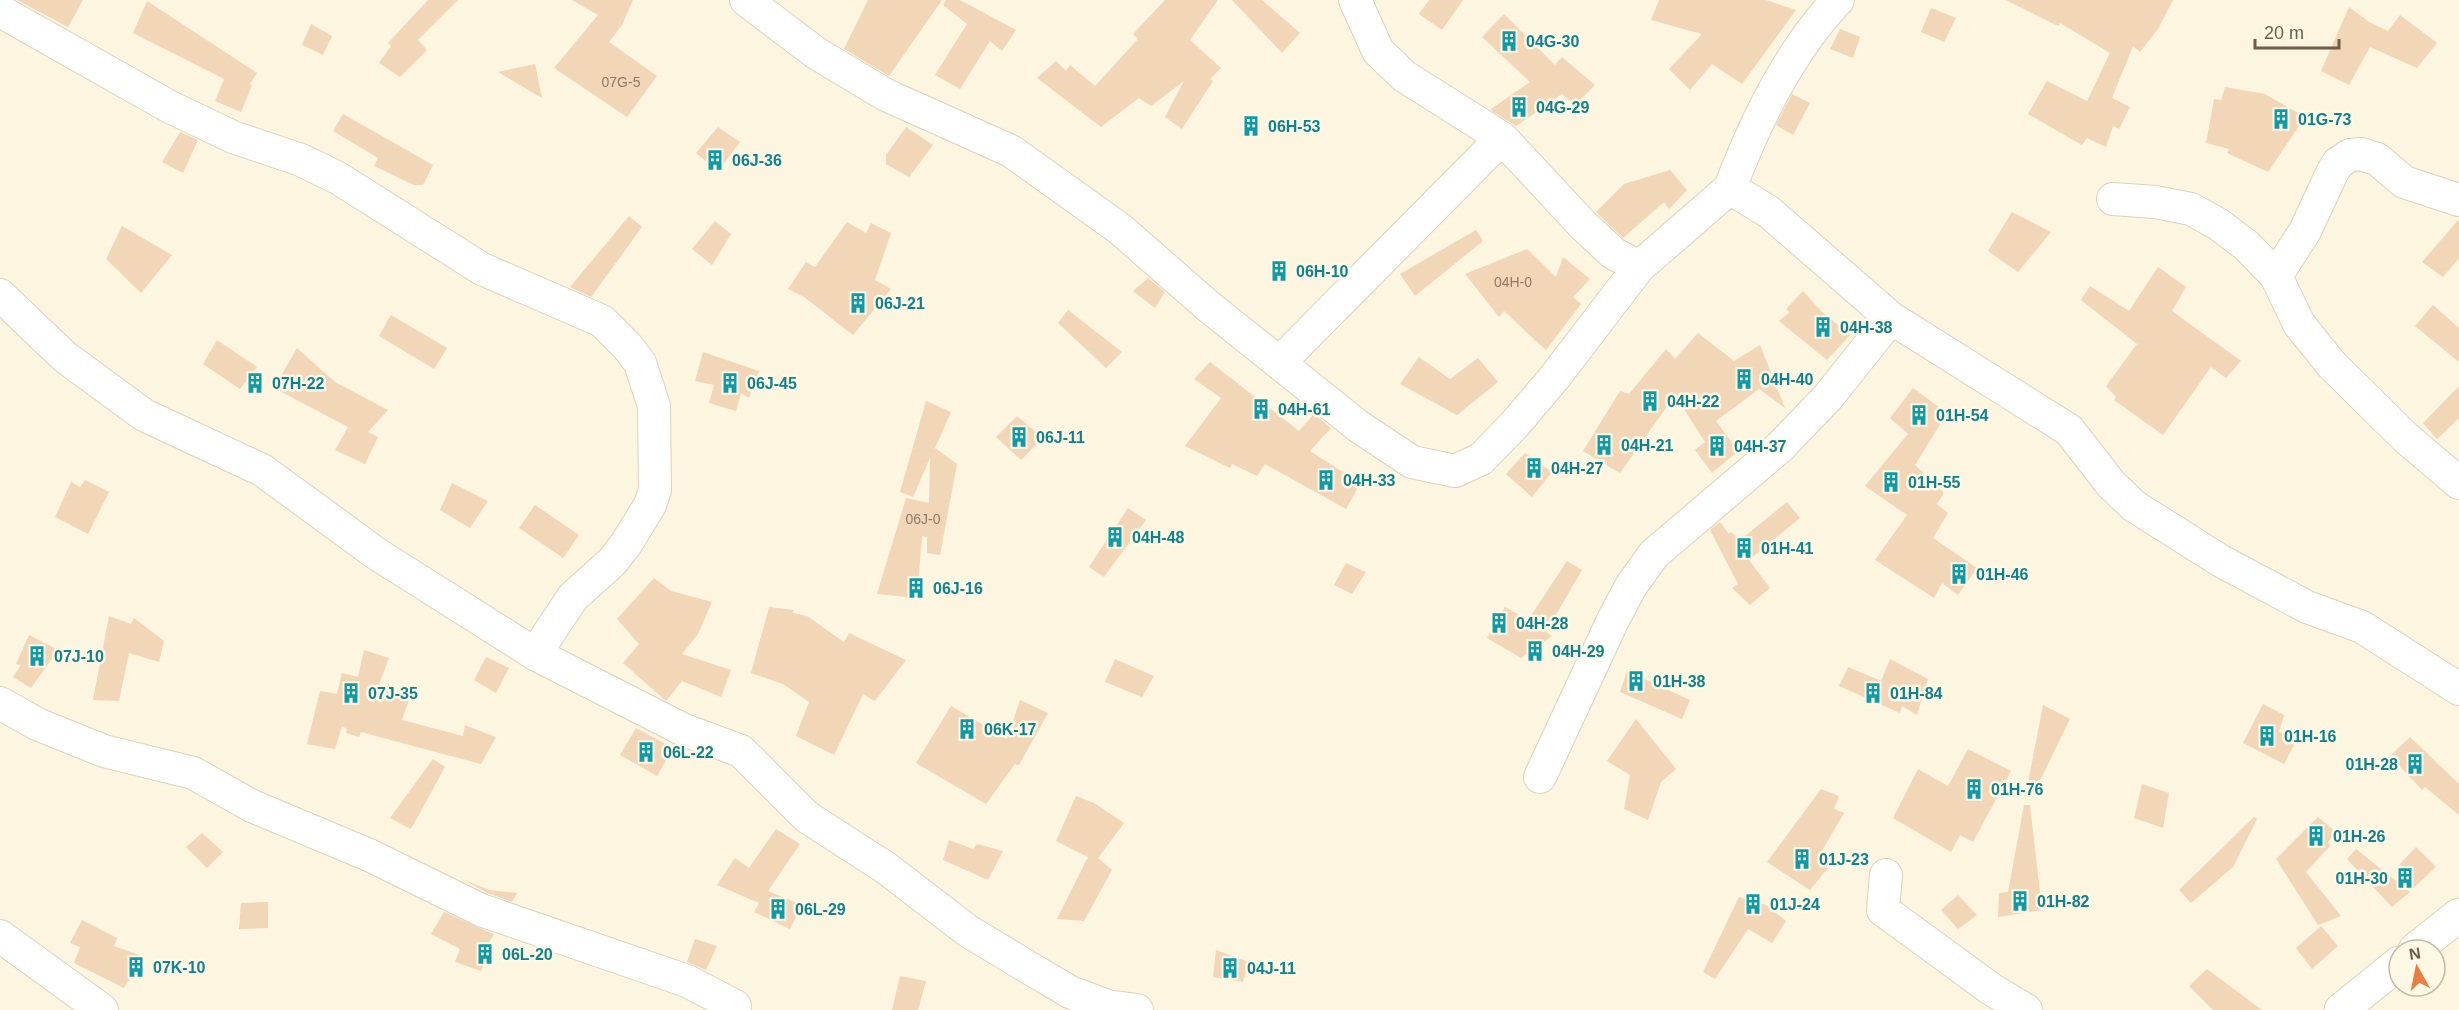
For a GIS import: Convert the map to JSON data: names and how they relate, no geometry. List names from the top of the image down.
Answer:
{
  "places": {
    "building": [
      "04G-30",
      "04G-29",
      "01G-73",
      "06H-53",
      "06J-36",
      "06H-10",
      "06J-21",
      "04H-38",
      "04H-40",
      "07H-22",
      "06J-45",
      "04H-22",
      "04H-61",
      "01H-54",
      "06J-11",
      "04H-21",
      "04H-37",
      "04H-27",
      "04H-33",
      "01H-55",
      "04H-48",
      "01H-41",
      "01H-46",
      "06J-16",
      "04H-28",
      "04H-29",
      "07J-10",
      "01H-38",
      "07J-35",
      "01H-84",
      "06K-17",
      "01H-16",
      "06L-22",
      "01H-28",
      "01H-76",
      "01H-26",
      "01J-23",
      "01H-30",
      "01H-82",
      "01J-24",
      "06L-29",
      "06L-20",
      "07K-10",
      "04J-11"
    ]
  },
  "house_numbers": ["07G-5", "04H-0", "06J-0"],
  "scale_bar": "20 m",
  "north": "top"
}
